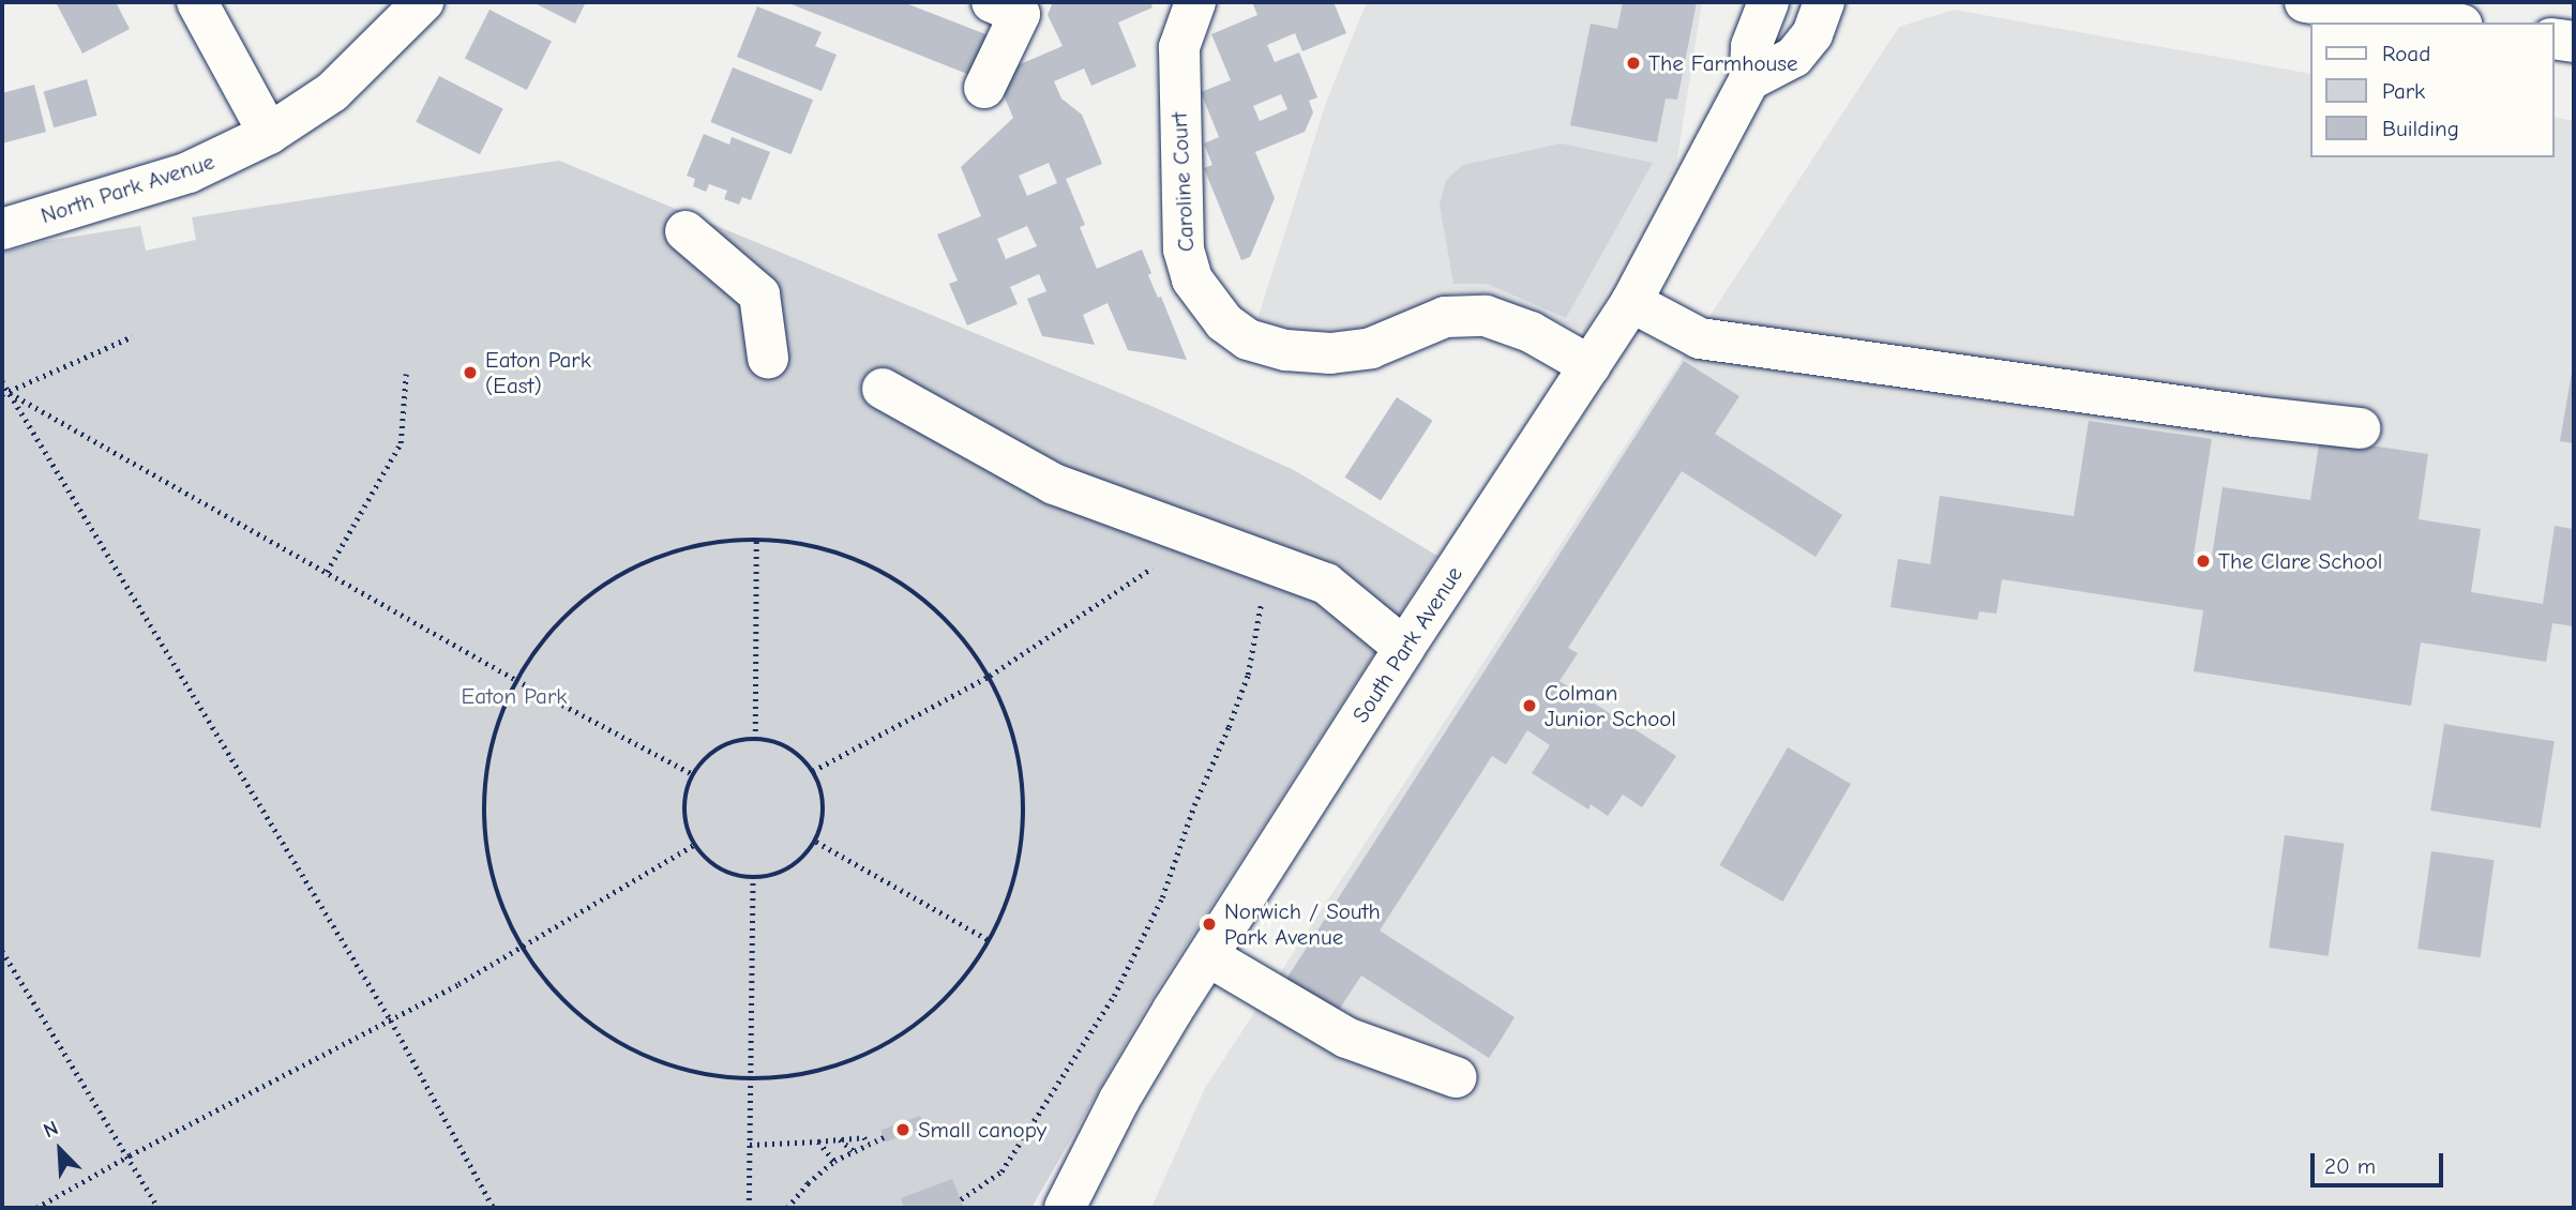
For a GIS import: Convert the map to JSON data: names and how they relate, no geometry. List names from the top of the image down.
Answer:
{
  "streets": {
    "main road": ["Caroline Court", "North Park Avenue", "South Park Avenue"]
  },
  "crossings": [
    ["Caroline Court", "South Park Avenue"]
  ],
  "parks": ["Eaton Park"],
  "places": [
    "The Farmhouse",
    "Eaton Park (East)",
    "The Clare School",
    "Colman Junior School",
    "Norwich / South Park Avenue",
    "Small canopy"
  ],
  "legend": ["Road", "Park", "Building"],
  "scale_bar": "20 m",
  "north": "top left"
}
